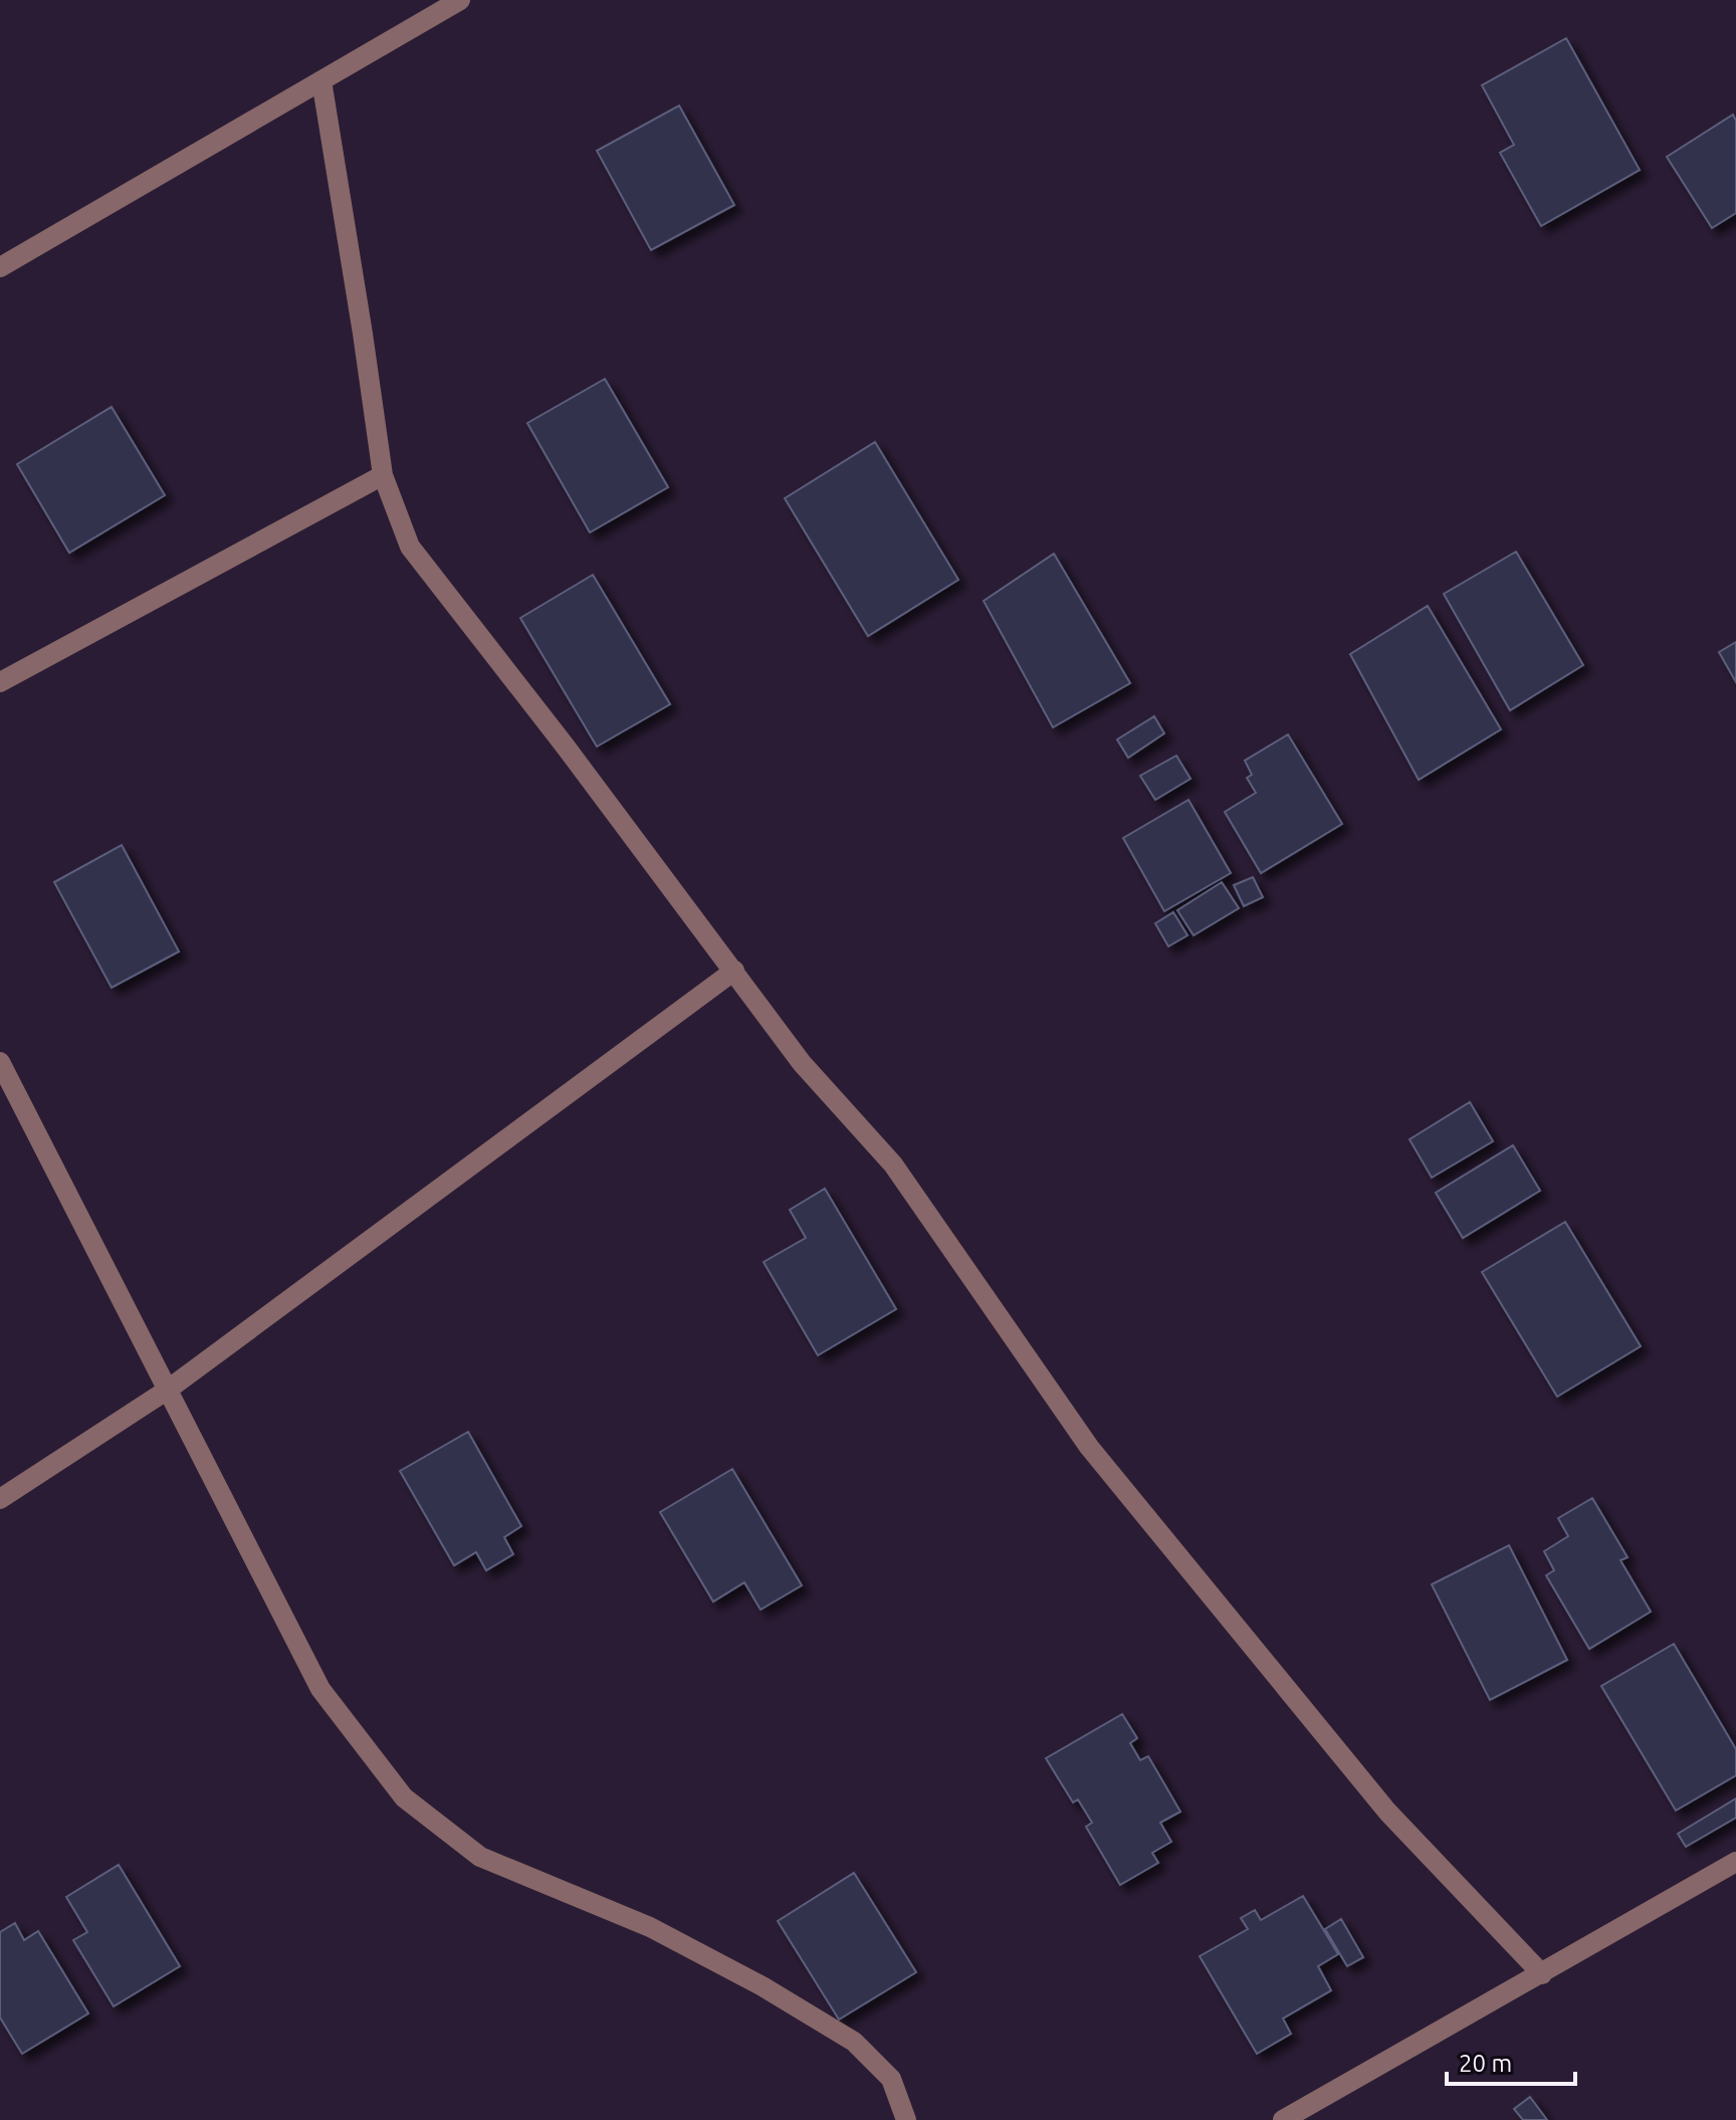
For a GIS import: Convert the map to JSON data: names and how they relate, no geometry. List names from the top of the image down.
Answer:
{
  "scale_bar": "20 m"
}
